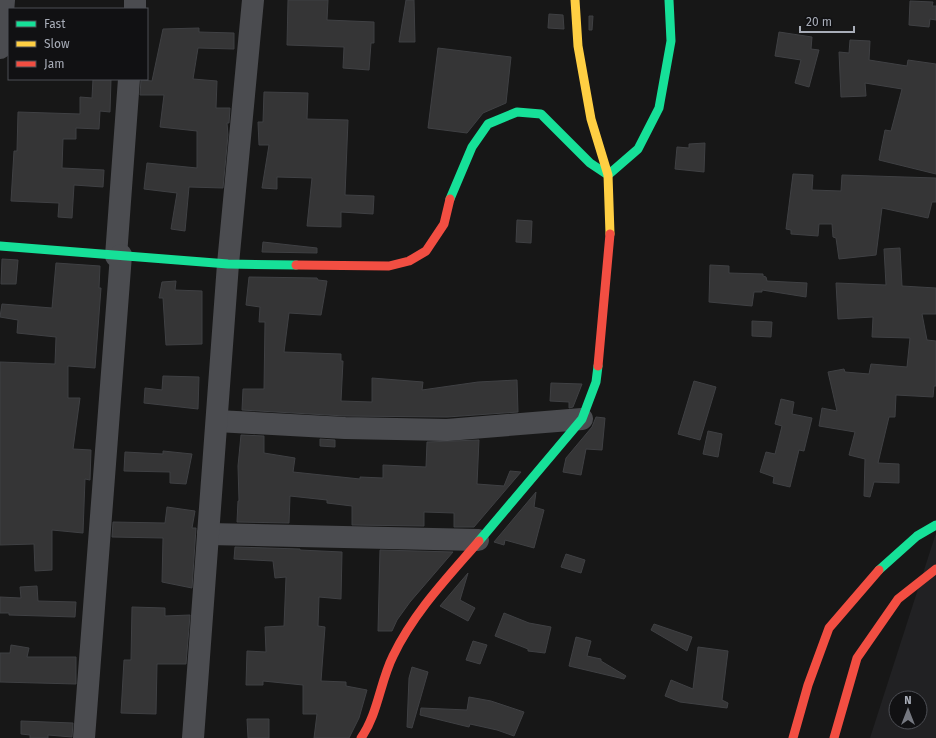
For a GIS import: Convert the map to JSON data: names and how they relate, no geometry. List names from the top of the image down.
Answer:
{
  "legend": ["Fast", "Slow", "Jam"],
  "scale_bar": "20 m",
  "north": "top"
}
